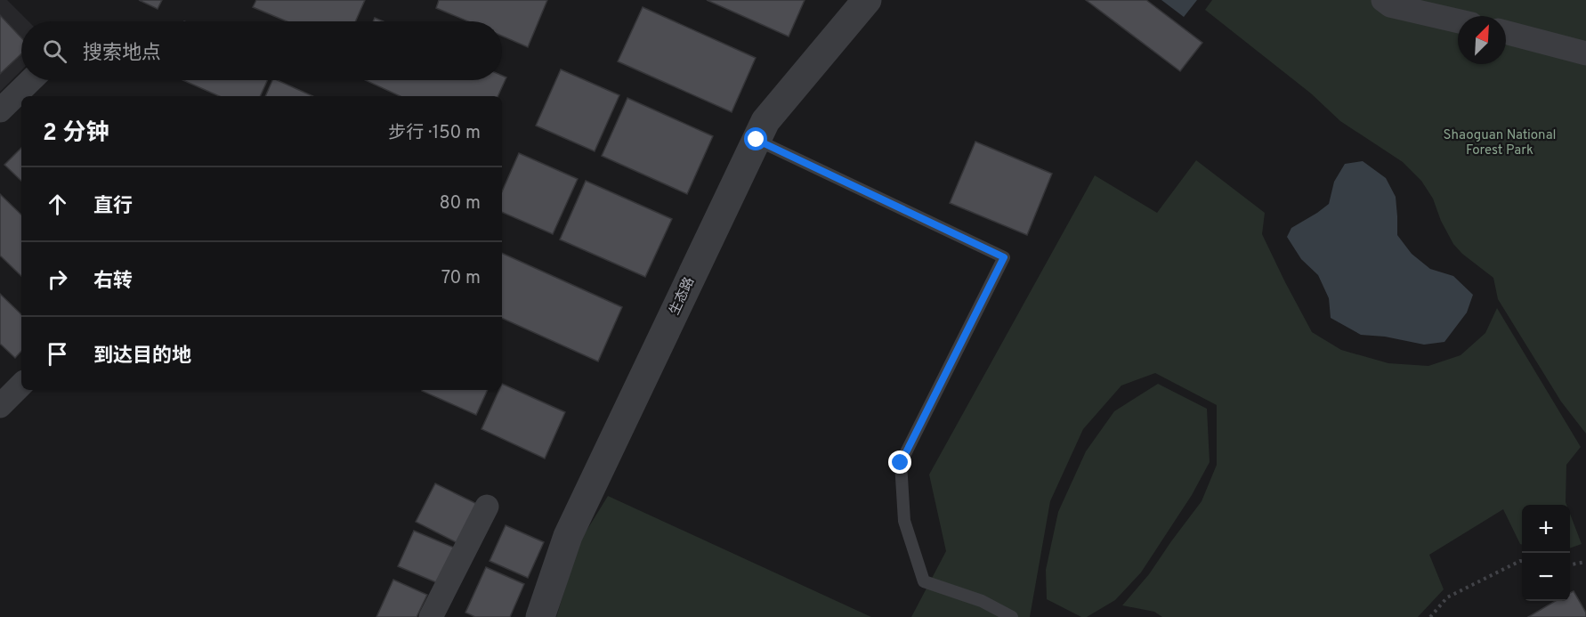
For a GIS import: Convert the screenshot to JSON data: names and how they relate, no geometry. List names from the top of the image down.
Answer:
{
  "streets": {
    "street": ["生态路"]
  },
  "parks": ["Shaoguan National Forest Park"],
  "north": "top right",
  "page": {
    "search": "搜索地点",
    "heading": ["2 分钟", "步行 · 150 m"],
    "list": [
      ["直行", "80 m"],
      ["右转", "70 m"],
      "到达目的地"
    ],
    "map_buttons": ["+", "−"]
  }
}
